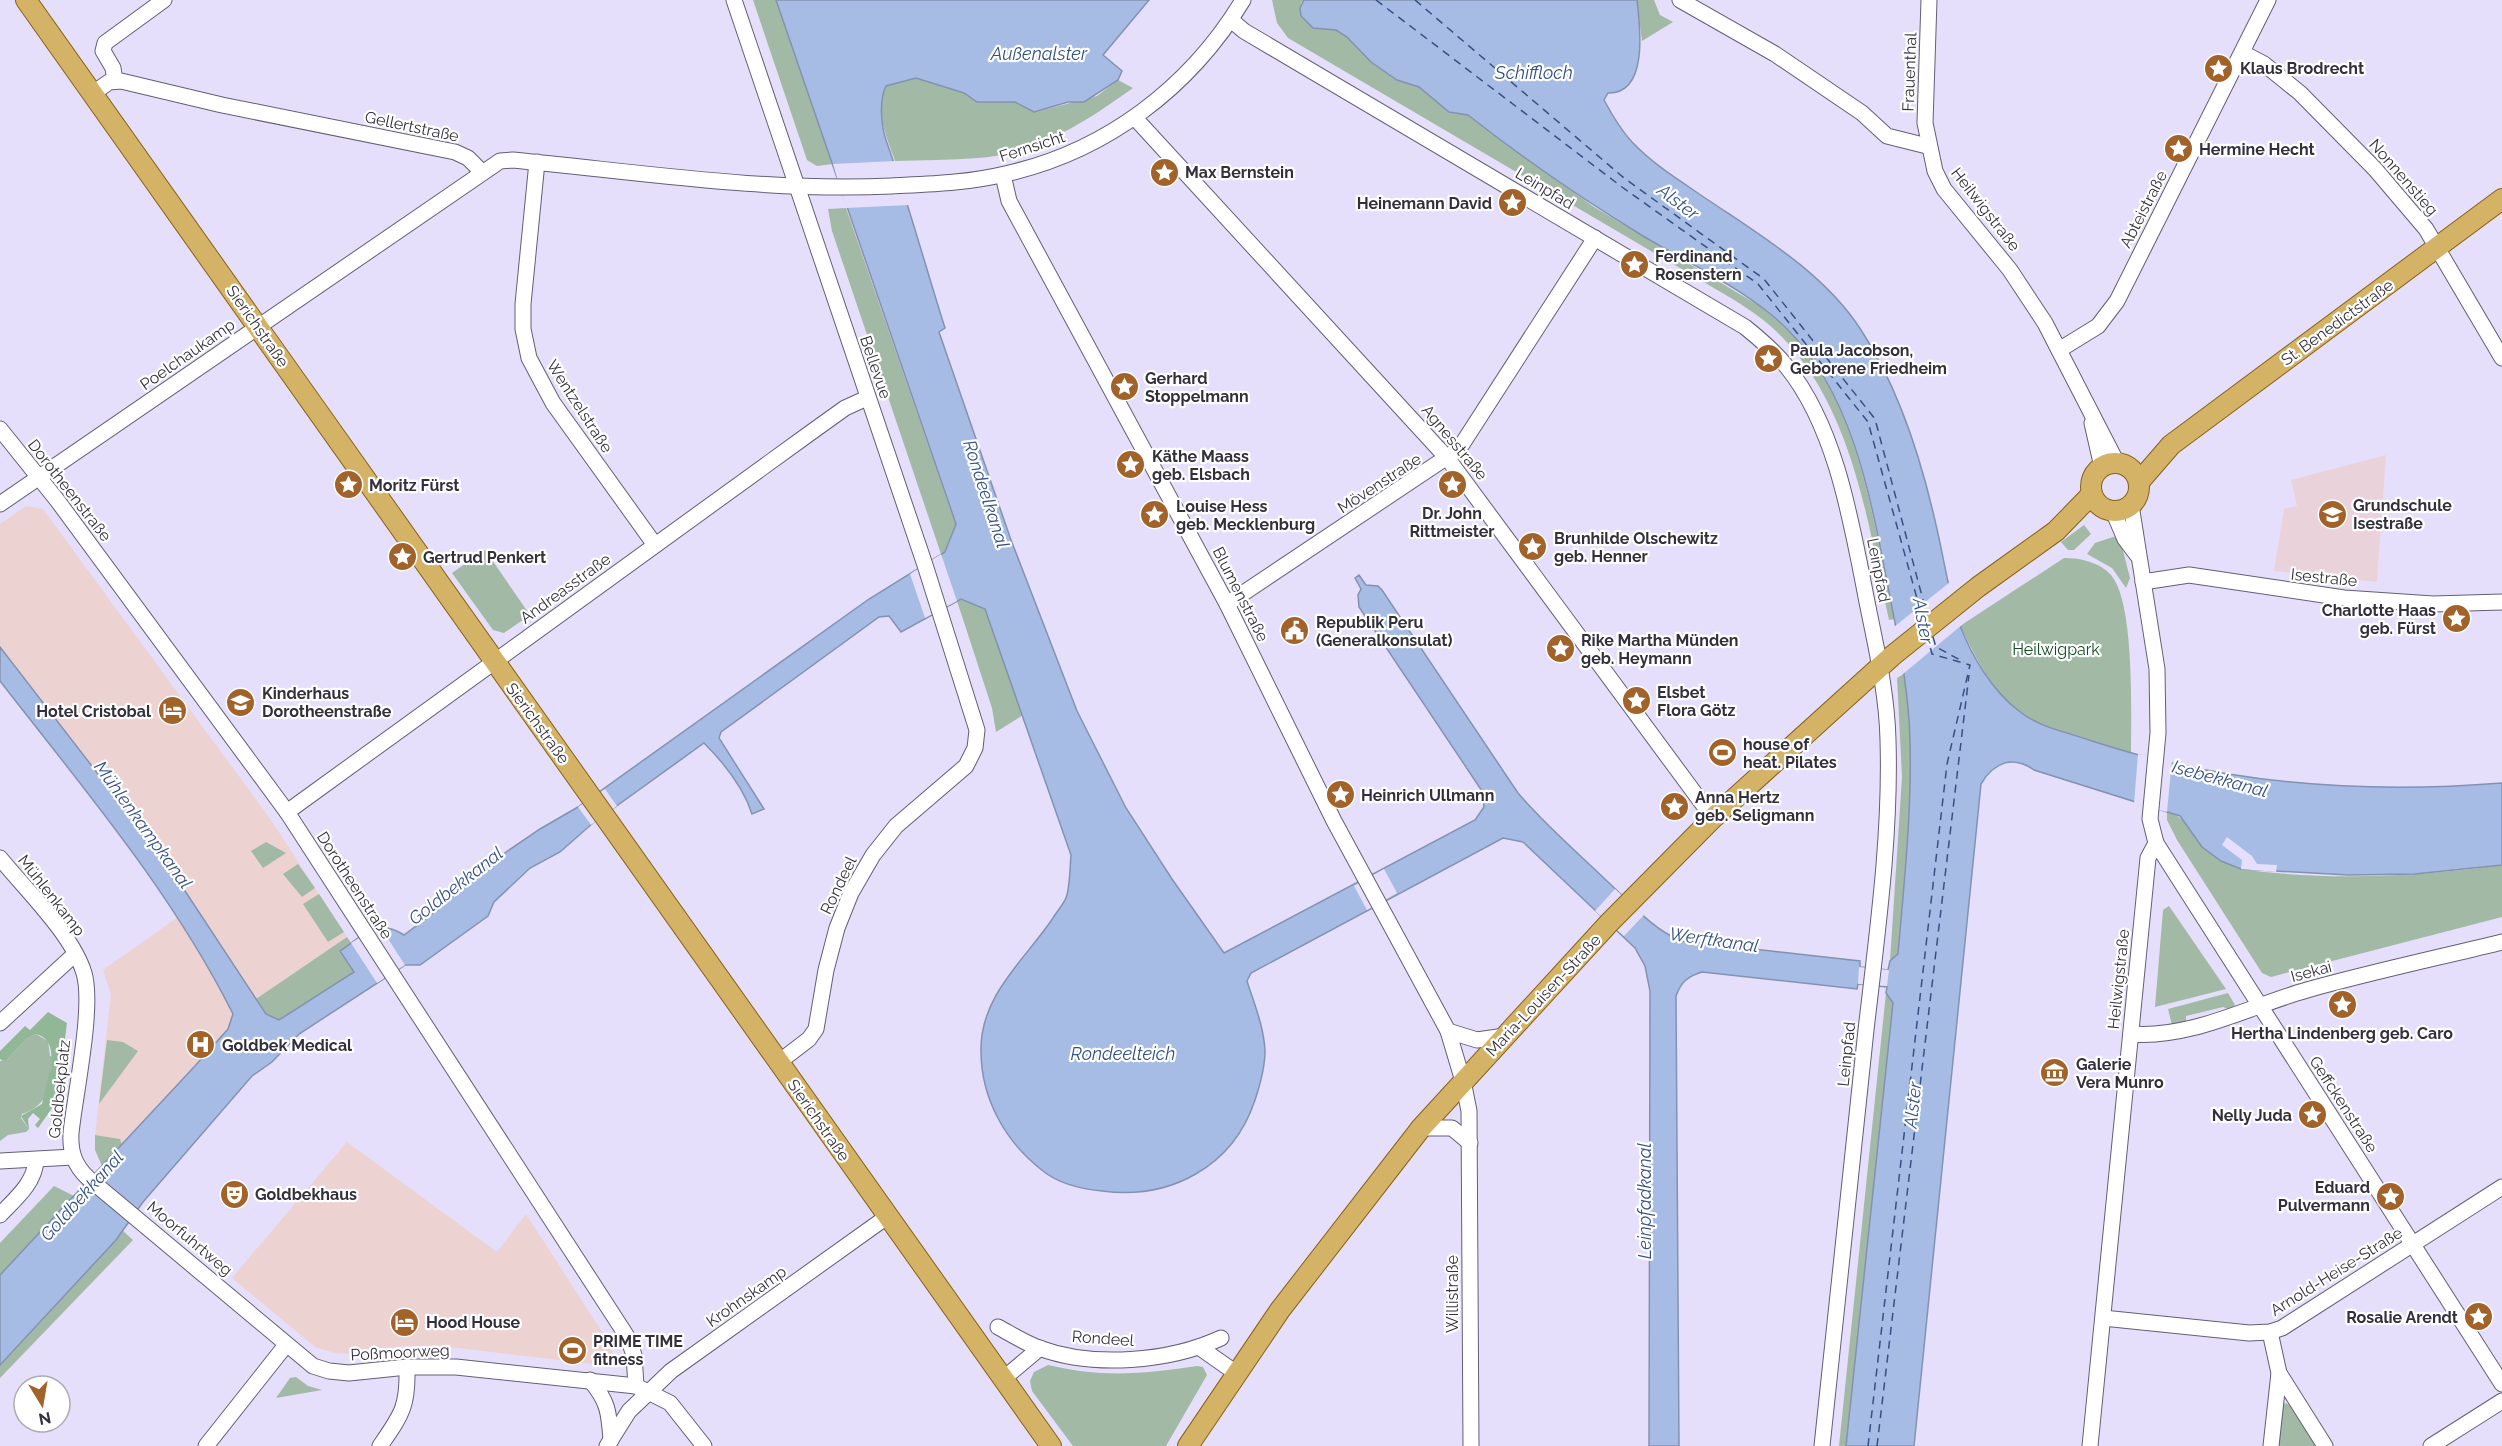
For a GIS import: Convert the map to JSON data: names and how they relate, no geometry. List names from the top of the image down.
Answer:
{
  "streets": {
    "main road": ["St. Benedictstraße", "Sierichstraße", "Maria-Louisen-Straße"],
    "street": [
      "Frauenthal",
      "Gellertstraße",
      "Fernsicht",
      "Nonnenstieg",
      "Leinpfad",
      "Heilwigstraße",
      "Abteistraße",
      "Poelchaukamp",
      "Bellevue",
      "Wentzelstraße",
      "Agnesstraße",
      "Mövenstraße",
      "Dorotheenstraße",
      "Isestraße",
      "Andreasstraße",
      "Blumenstraße",
      "Rondeel",
      "Mühlenkamp",
      "Isekai",
      "Goldbekplatz",
      "Geffckenstraße",
      "Moorfuhrtweg",
      "Arnold-Heise-Straße",
      "Willistraße",
      "Krohnskamp",
      "Poßmoorweg"
    ]
  },
  "crossings": [
    ["Frauenthal", "Heilwigstraße"],
    ["Gellertstraße", "Poelchaukamp"],
    ["Fernsicht", "Leinpfad"],
    ["Fernsicht", "Bellevue"],
    ["Fernsicht", "Agnesstraße"],
    ["Fernsicht", "Blumenstraße"],
    ["Nonnenstieg", "Abteistraße"],
    ["Nonnenstieg", "St. Benedictstraße"],
    ["Leinpfad", "Mövenstraße"],
    ["Leinpfad", "Maria-Louisen-Straße"],
    ["Heilwigstraße", "Abteistraße"],
    ["Heilwigstraße", "St. Benedictstraße"],
    ["Heilwigstraße", "Isestraße"],
    ["Heilwigstraße", "Isekai"],
    ["Heilwigstraße", "Maria-Louisen-Straße"],
    ["Heilwigstraße", "Geffckenstraße"],
    ["Heilwigstraße", "Arnold-Heise-Straße"],
    ["Sierichstraße", "Poelchaukamp"],
    ["Sierichstraße", "Andreasstraße"],
    ["Sierichstraße", "Rondeel"],
    ["Sierichstraße", "Krohnskamp"],
    ["Poelchaukamp", "Dorotheenstraße"],
    ["Bellevue", "Andreasstraße"],
    ["Bellevue", "Rondeel"],
    ["Wentzelstraße", "Andreasstraße"],
    ["Agnesstraße", "Mövenstraße"],
    ["Agnesstraße", "Maria-Louisen-Straße"],
    ["Mövenstraße", "Blumenstraße"],
    ["Dorotheenstraße", "Andreasstraße"],
    ["Dorotheenstraße", "Poßmoorweg"],
    ["Blumenstraße", "Maria-Louisen-Straße"],
    ["Blumenstraße", "Willistraße"],
    ["Mühlenkamp", "Goldbekplatz"],
    ["Isekai", "Geffckenstraße"],
    ["Maria-Louisen-Straße", "Willistraße"],
    ["Goldbekplatz", "Moorfuhrtweg"],
    ["Geffckenstraße", "Arnold-Heise-Straße"],
    ["Moorfuhrtweg", "Poßmoorweg"],
    ["Krohnskamp", "Poßmoorweg"]
  ],
  "water": [
    "Außenalster",
    "Schiffloch",
    "Alster",
    "Rondeelkanal",
    "Isebekkanal",
    "Mühlenkampkanal",
    "Goldbekkanal",
    "Werftkanal",
    "Rondeelteich",
    "Leinpfadkanal"
  ],
  "parks": ["Heilwigpark"],
  "places": {
    "place": [
      "Klaus Brodrecht",
      "Hermine Hecht",
      "Max Bernstein",
      "Heinemann David",
      "Ferdinand Rosenstern",
      "Paula Jacobson, Geborene Friedheim",
      "Gerhard Stoppelmann",
      "Käthe Maass geb. Elsbach",
      "Moritz Fürst",
      "Dr. John Rittmeister",
      "Louise Hess geb. Mecklenburg",
      "Brunhilde Olschewitz geb. Henner",
      "Gertrud Penkert",
      "Charlotte Haas geb. Fürst",
      "Rike Martha Münden geb. Heymann",
      "Elsbet Flora Götz",
      "Heinrich Ullmann",
      "Anna Hertz geb. Seligmann",
      "Hertha Lindenberg geb. Caro",
      "Nelly Juda",
      "Eduard Pulvermann",
      "Rosalie Arendt"
    ],
    "school or university": ["Grundschule Isestraße", "Kinderhaus Dorotheenstraße"],
    "public building": ["Republik Peru (Generalkonsulat)"],
    "hotel": ["Hotel Cristobal", "Hood House"],
    "sports": ["house of heat. Pilates", "PRIME TIME fitness"],
    "hospital": ["Goldbek Medical"],
    "museum": ["Galerie Vera Munro"],
    "theatre": ["Goldbekhaus"]
  },
  "north": "bottom"
}
